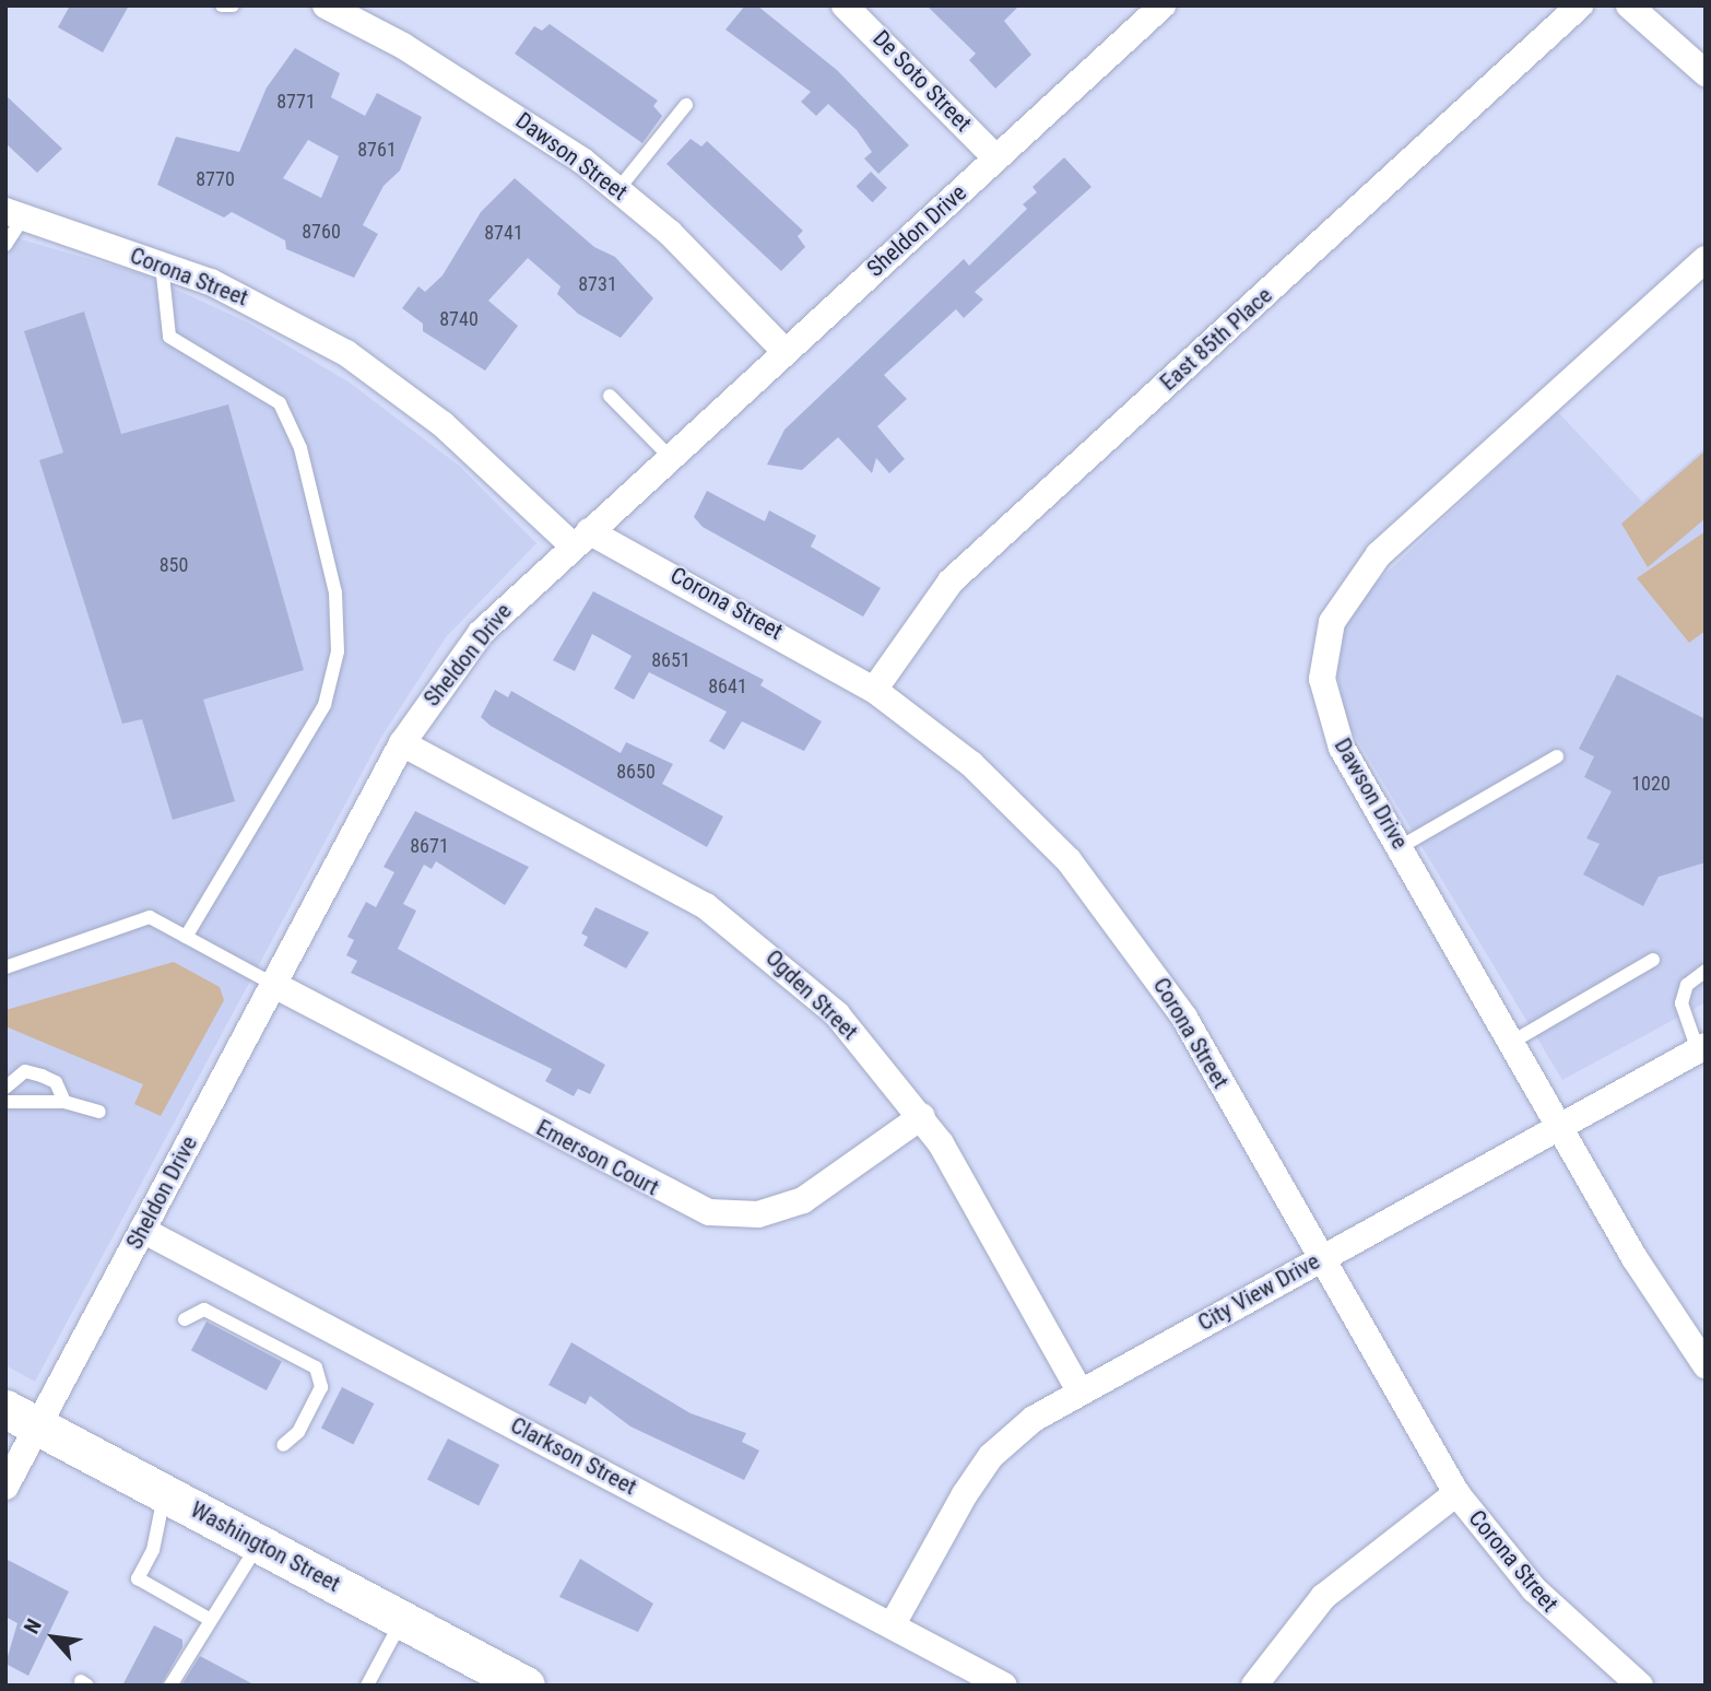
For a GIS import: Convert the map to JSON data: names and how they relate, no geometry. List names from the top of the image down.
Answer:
{
  "streets": {
    "main road": ["Washington Street"],
    "street": [
      "De Soto Street",
      "Dawson Street",
      "Sheldon Drive",
      "Corona Street",
      "East 85th Place",
      "Dawson Drive",
      "Ogden Street",
      "Emerson Court",
      "City View Drive",
      "Clarkson Street"
    ]
  },
  "crossings": [
    ["De Soto Street", "Sheldon Drive"],
    ["Dawson Street", "Sheldon Drive"],
    ["Sheldon Drive", "Corona Street"],
    ["Sheldon Drive", "Ogden Street"],
    ["Sheldon Drive", "Emerson Court"],
    ["Sheldon Drive", "Clarkson Street"],
    ["Sheldon Drive", "Washington Street"],
    ["Corona Street", "East 85th Place"],
    ["Corona Street", "City View Drive"],
    ["Dawson Drive", "City View Drive"],
    ["Ogden Street", "Emerson Court"],
    ["Ogden Street", "City View Drive"],
    ["City View Drive", "Clarkson Street"]
  ],
  "house_numbers": [
    "8771",
    "8761",
    "8770",
    "8760",
    "8741",
    "8731",
    "8740",
    "850",
    "8651",
    "8641",
    "8650",
    "1020",
    "8671"
  ],
  "north": "top left"
}
